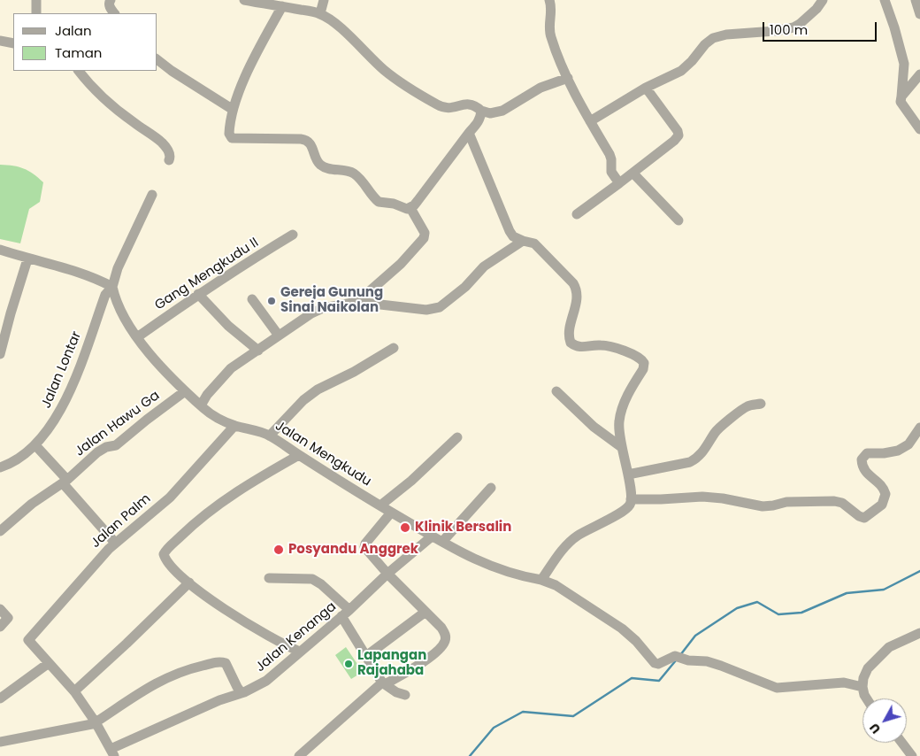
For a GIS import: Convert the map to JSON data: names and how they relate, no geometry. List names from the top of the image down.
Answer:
{
  "streets": {
    "street": [
      "Gang Mengkudu II",
      "Jalan Lontar",
      "Jalan Hawu Ga",
      "Jalan Mengkudu",
      "Jalan Palm",
      "Jalan Kenanga"
    ]
  },
  "crossings": [
    ["Gang Mengkudu II", "Jalan Mengkudu"],
    ["Jalan Lontar", "Jalan Mengkudu"],
    ["Jalan Hawu Ga", "Jalan Mengkudu"],
    ["Jalan Mengkudu", "Jalan Palm"],
    ["Jalan Mengkudu", "Jalan Kenanga"],
    ["Jalan Palm", "Jalan Kenanga"]
  ],
  "places": [
    "Gereja Gunung Sinai Naikolan",
    "Klinik Bersalin",
    "Posyandu Anggrek",
    "Lapangan Rajahaba"
  ],
  "legend": ["Jalan", "Taman"],
  "scale_bar": "100 m",
  "north": "bottom left"
}
